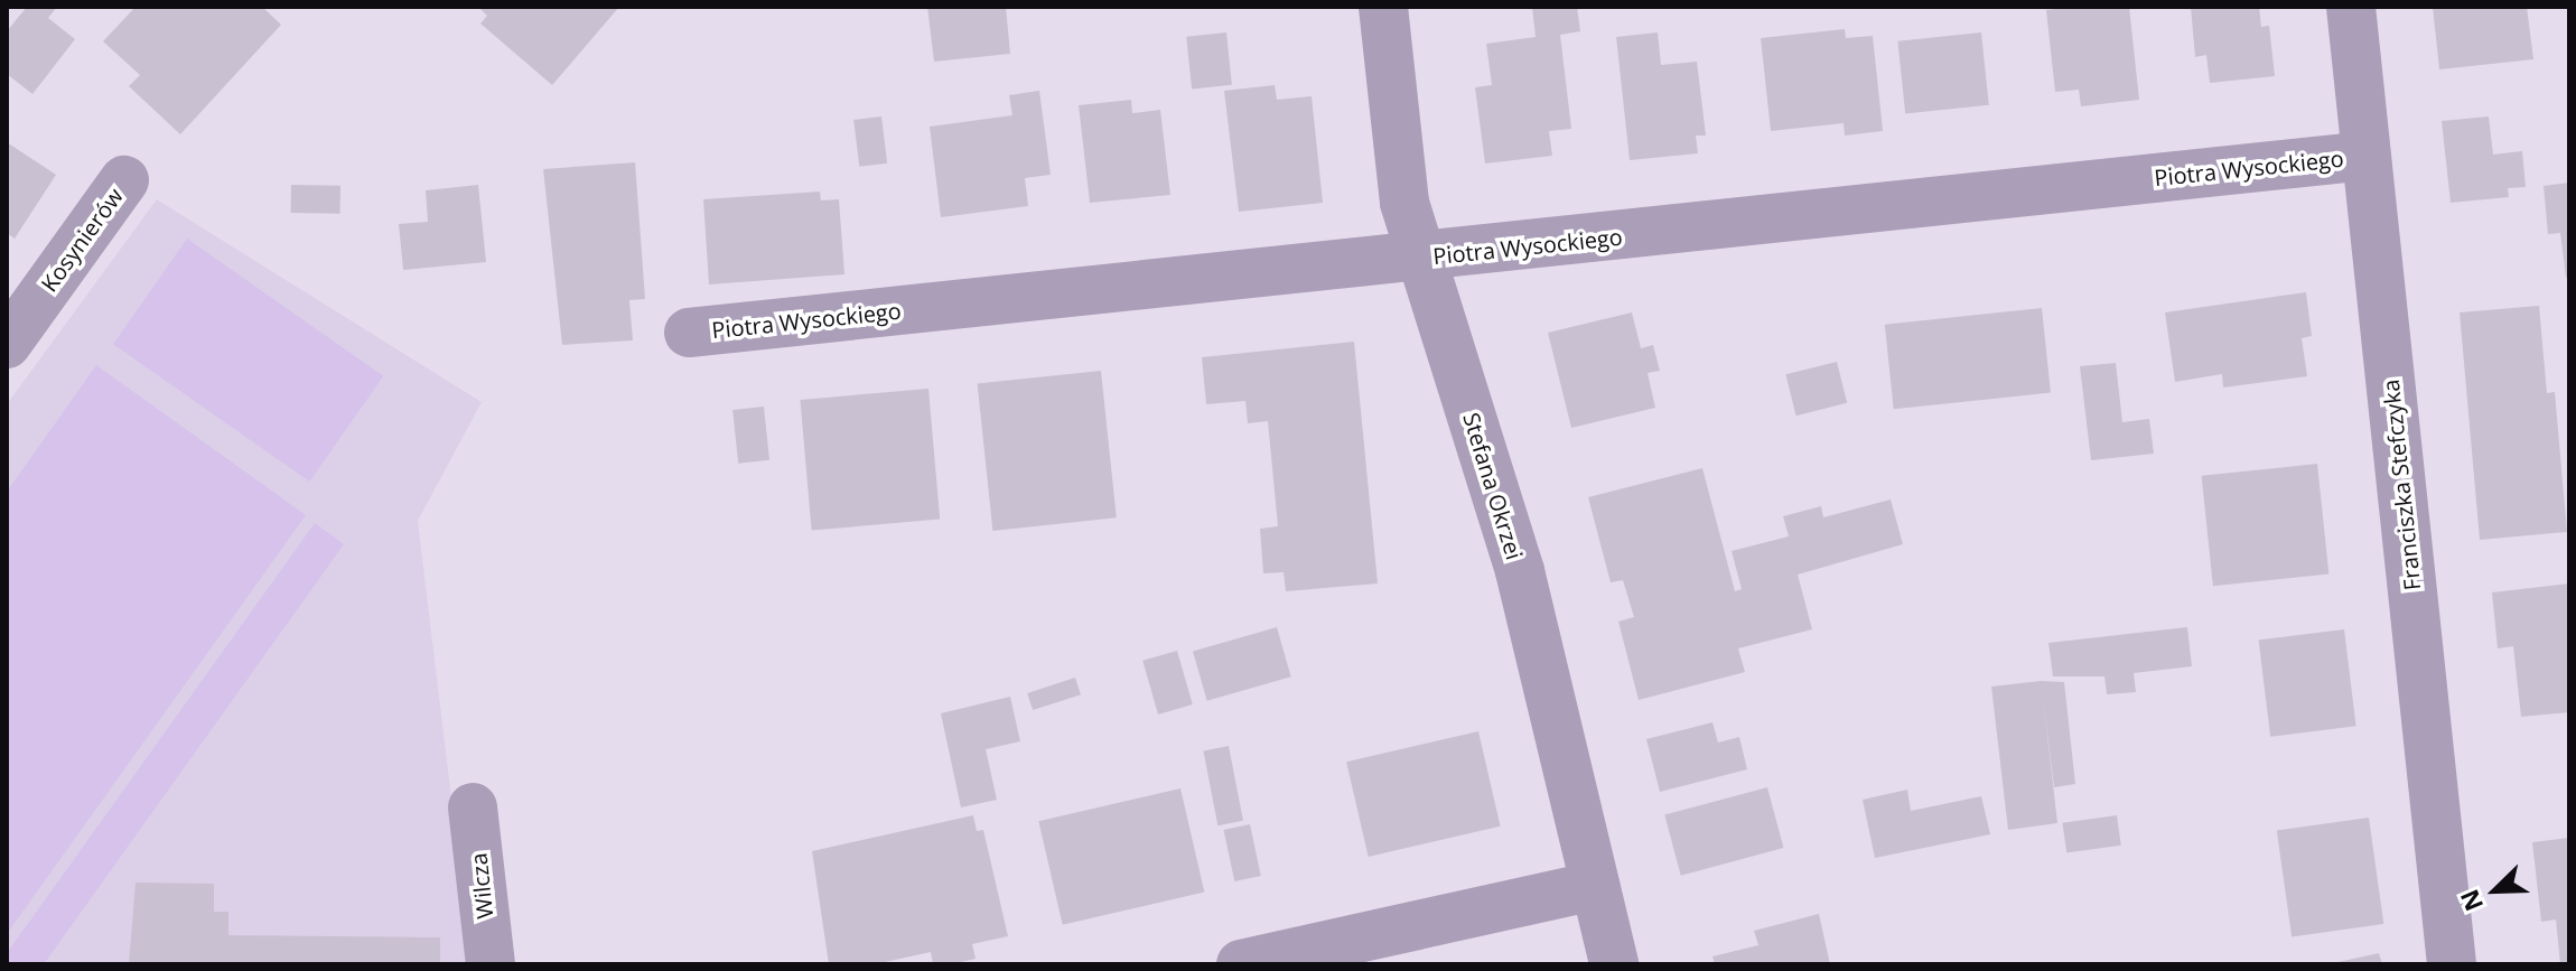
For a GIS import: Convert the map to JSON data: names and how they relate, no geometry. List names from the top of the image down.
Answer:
{
  "streets": {
    "street": [
      "Piotra Wysockiego",
      "Kosynierów",
      "Franciszka Stefczyka",
      "Stefana Okrzei",
      "Wilcza"
    ]
  },
  "crossings": [
    ["Piotra Wysockiego", "Franciszka Stefczyka"],
    ["Piotra Wysockiego", "Stefana Okrzei"]
  ],
  "north": "bottom left"
}
